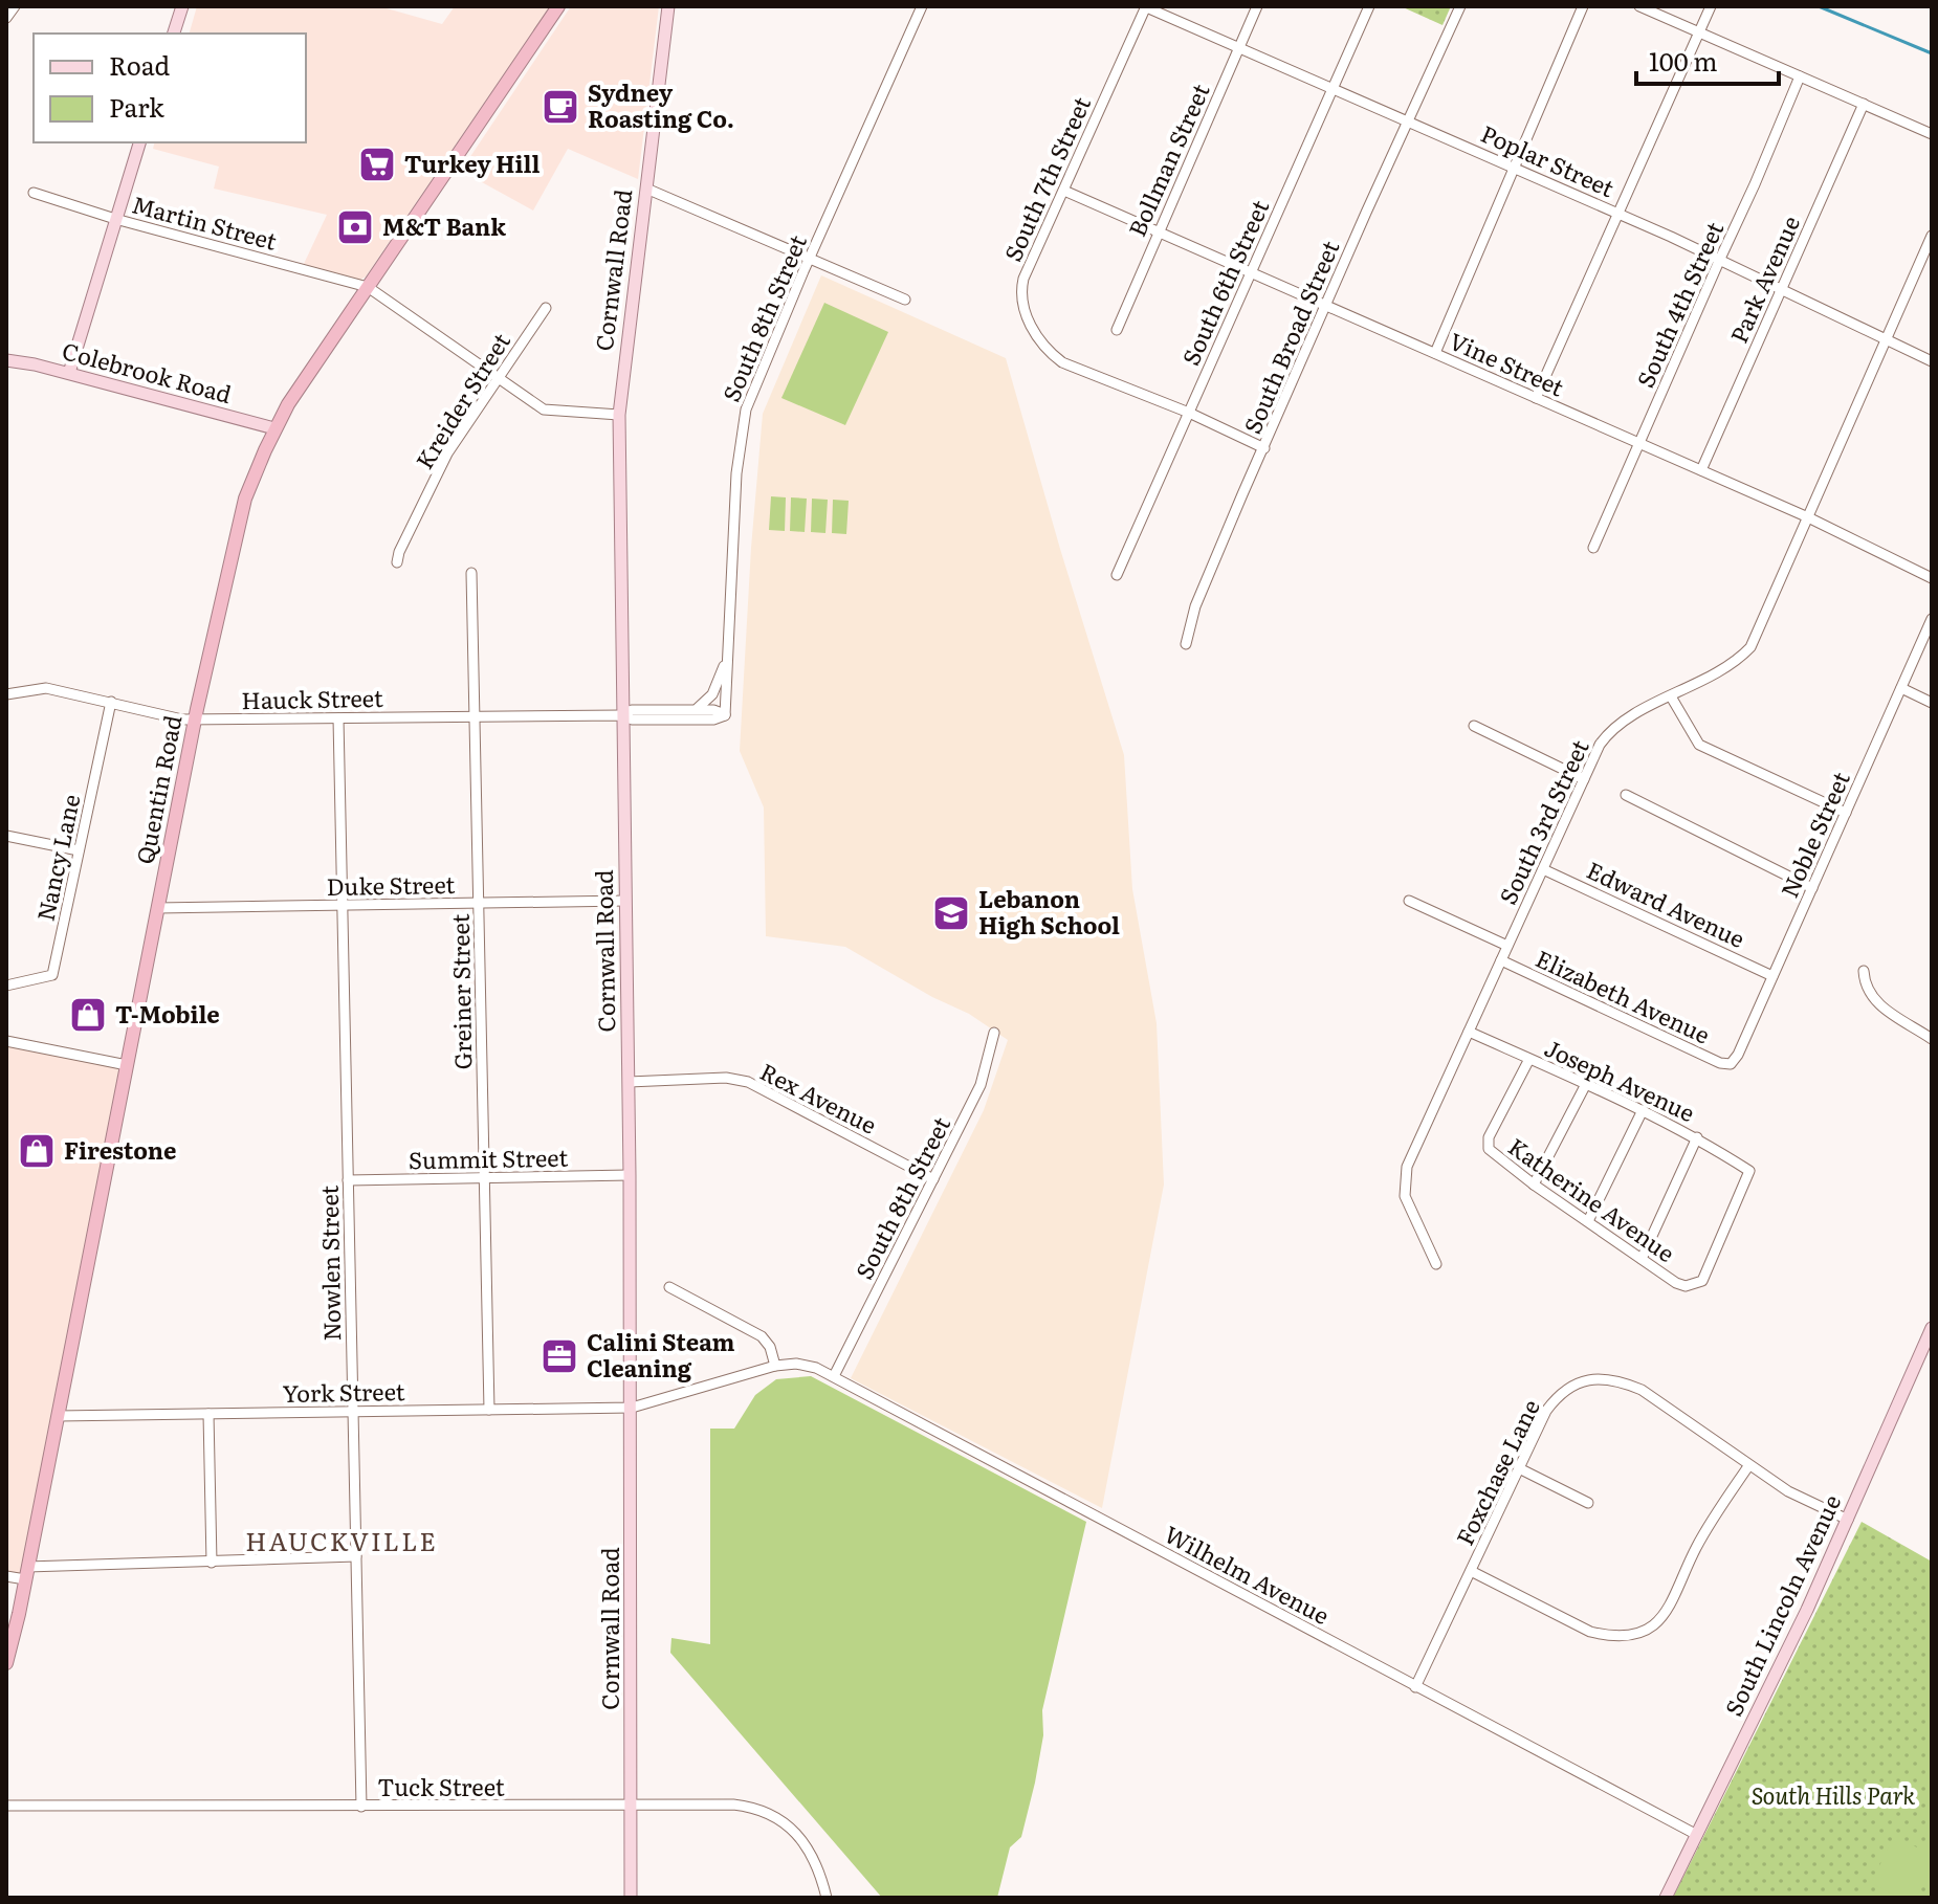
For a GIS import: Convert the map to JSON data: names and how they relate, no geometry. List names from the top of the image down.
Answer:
{
  "streets": {
    "highway": ["Quentin Road"],
    "main road": ["Cornwall Road", "Colebrook Road", "South Lincoln Avenue"],
    "street": [
      "Bollman Street",
      "Poplar Street",
      "South 7th Street",
      "Martin Street",
      "Park Avenue",
      "South 6th Street",
      "South 4th Street",
      "South 8th Street",
      "South Broad Street",
      "Vine Street",
      "Kreider Street",
      "Hauck Street",
      "South 3rd Street",
      "Noble Street",
      "Nancy Lane",
      "Duke Street",
      "Edward Avenue",
      "Greiner Street",
      "Elizabeth Avenue",
      "Joseph Avenue",
      "Rex Avenue",
      "Summit Street",
      "Katherine Avenue",
      "Nowlen Street",
      "York Street",
      "Foxchase Lane",
      "Wilhelm Avenue",
      "Tuck Street"
    ]
  },
  "crossings": [
    ["Bollman Street", "Poplar Street"],
    ["Bollman Street", "Vine Street"],
    ["Poplar Street", "South 7th Street"],
    ["Poplar Street", "Park Avenue"],
    ["Poplar Street", "South 6th Street"],
    ["Poplar Street", "South 4th Street"],
    ["Poplar Street", "South Broad Street"],
    ["Poplar Street", "South 3rd Street"],
    ["South 7th Street", "South 6th Street"],
    ["South 7th Street", "Vine Street"],
    ["Martin Street", "Cornwall Road"],
    ["Martin Street", "Kreider Street"],
    ["Martin Street", "Quentin Road"],
    ["Cornwall Road", "Hauck Street"],
    ["Cornwall Road", "Duke Street"],
    ["Cornwall Road", "Rex Avenue"],
    ["Cornwall Road", "Summit Street"],
    ["Cornwall Road", "York Street"],
    ["Cornwall Road", "Wilhelm Avenue"],
    ["Cornwall Road", "Tuck Street"],
    ["Park Avenue", "Vine Street"],
    ["South 6th Street", "Vine Street"],
    ["South 4th Street", "Vine Street"],
    ["South 8th Street", "Hauck Street"],
    ["South 8th Street", "Rex Avenue"],
    ["South 8th Street", "Wilhelm Avenue"],
    ["South Broad Street", "Vine Street"],
    ["Vine Street", "South 3rd Street"],
    ["Colebrook Road", "Quentin Road"],
    ["Hauck Street", "Quentin Road"],
    ["Hauck Street", "Nancy Lane"],
    ["Hauck Street", "Greiner Street"],
    ["Hauck Street", "Nowlen Street"],
    ["Quentin Road", "Duke Street"],
    ["Quentin Road", "York Street"],
    ["South 3rd Street", "Edward Avenue"],
    ["South 3rd Street", "Elizabeth Avenue"],
    ["South 3rd Street", "Joseph Avenue"],
    ["Noble Street", "Edward Avenue"],
    ["Noble Street", "Elizabeth Avenue"],
    ["Duke Street", "Greiner Street"],
    ["Duke Street", "Nowlen Street"],
    ["Greiner Street", "Summit Street"],
    ["Greiner Street", "York Street"],
    ["Joseph Avenue", "Katherine Avenue"],
    ["Summit Street", "Nowlen Street"],
    ["Nowlen Street", "York Street"],
    ["Nowlen Street", "Tuck Street"],
    ["York Street", "Wilhelm Avenue"],
    ["Foxchase Lane", "Wilhelm Avenue"],
    ["Foxchase Lane", "South Lincoln Avenue"],
    ["Wilhelm Avenue", "South Lincoln Avenue"]
  ],
  "districts": ["HAUCKVILLE"],
  "parks": ["South Hills Park"],
  "places": {
    "cafe": ["Sydney Roasting Co."],
    "supermarket": ["Turkey Hill"],
    "bank": ["M&T Bank"],
    "school or university": ["Lebanon High School"],
    "shop": ["T-Mobile", "Firestone"],
    "office": ["Calini Steam Cleaning"]
  },
  "legend": ["Road", "Park"],
  "scale_bar": "100 m"
}
